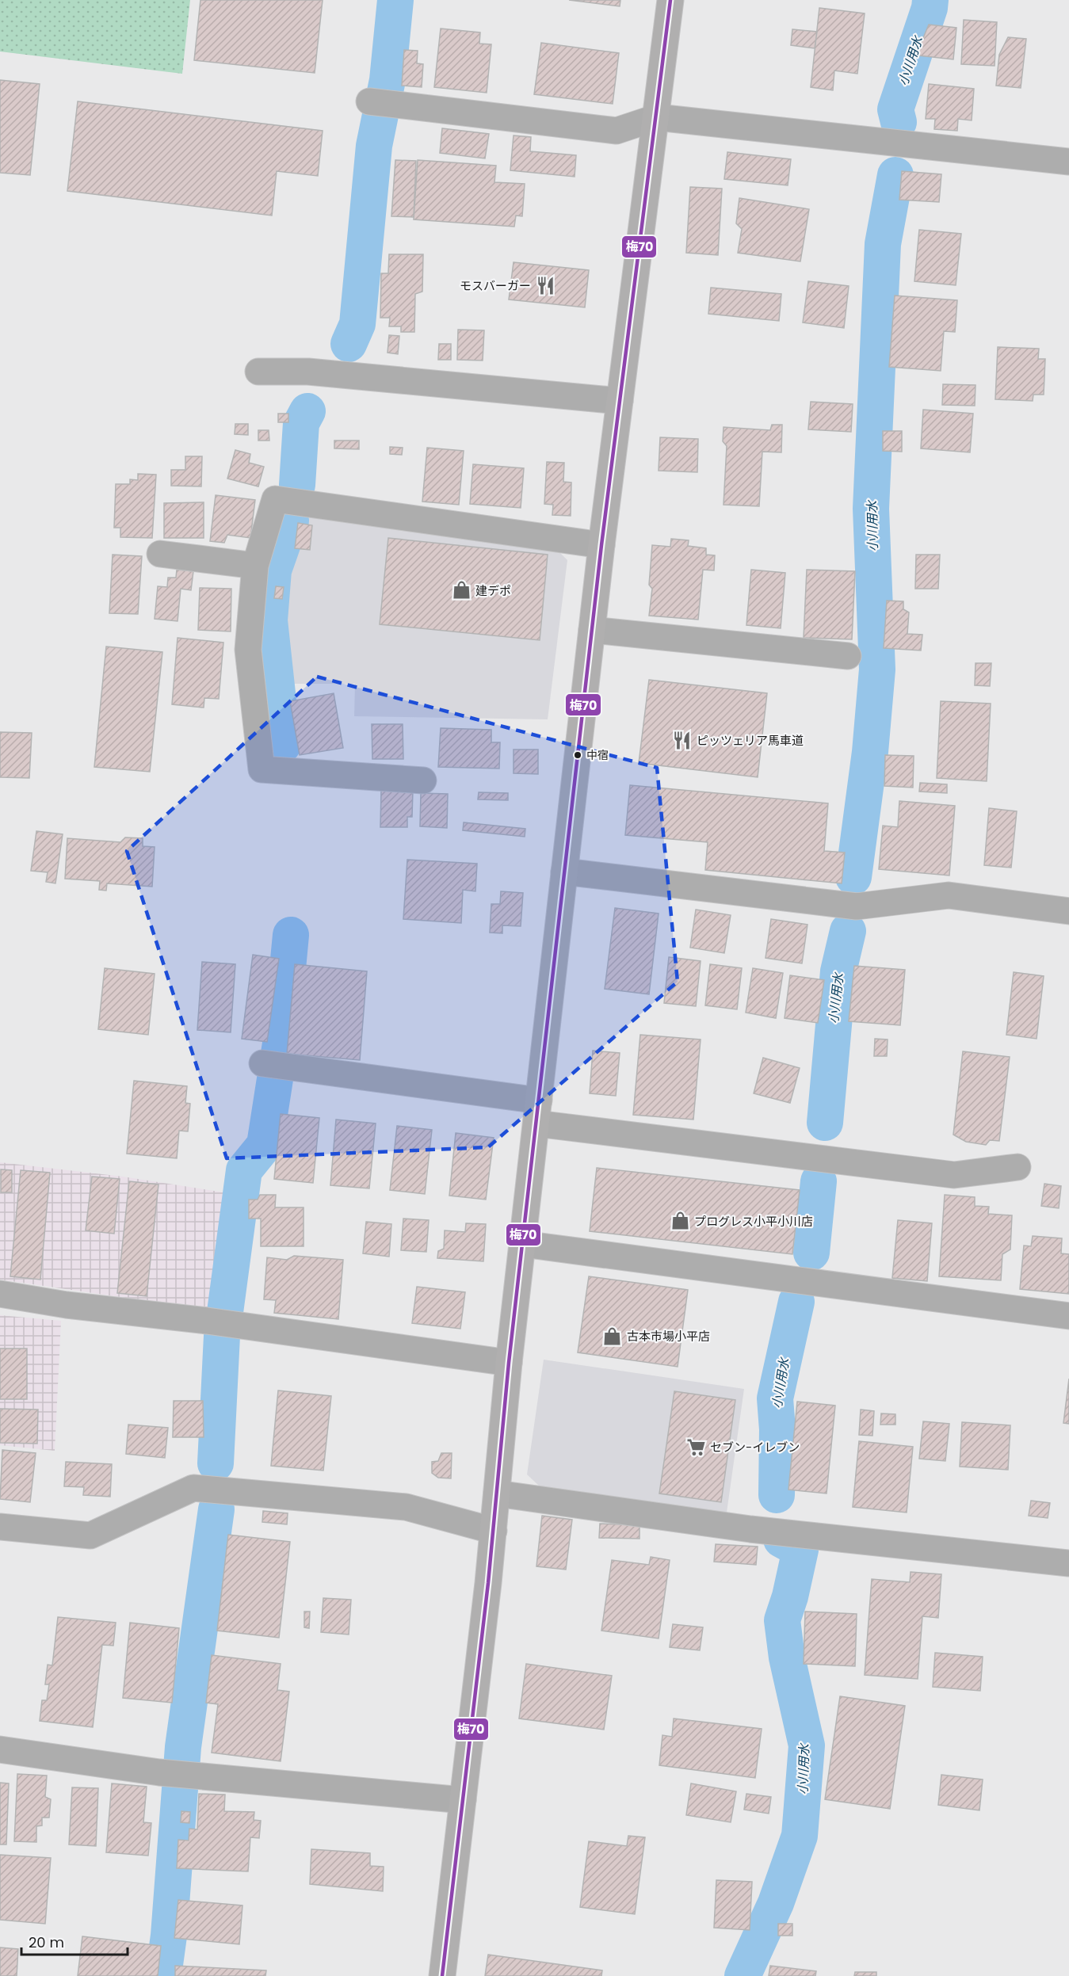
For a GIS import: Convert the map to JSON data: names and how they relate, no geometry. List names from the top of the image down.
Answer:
{
  "water": ["小川用水"],
  "places": {
    "restaurant": ["モスバーガー", "ピッツェリア馬車道"],
    "shop": ["建デポ", "プログレス小平小川店", "古本市場小平店"],
    "other": ["中宿"],
    "supermarket": ["セブン-イレブン"]
  },
  "lines": ["transit line 梅70"],
  "scale_bar": "20 m"
}
